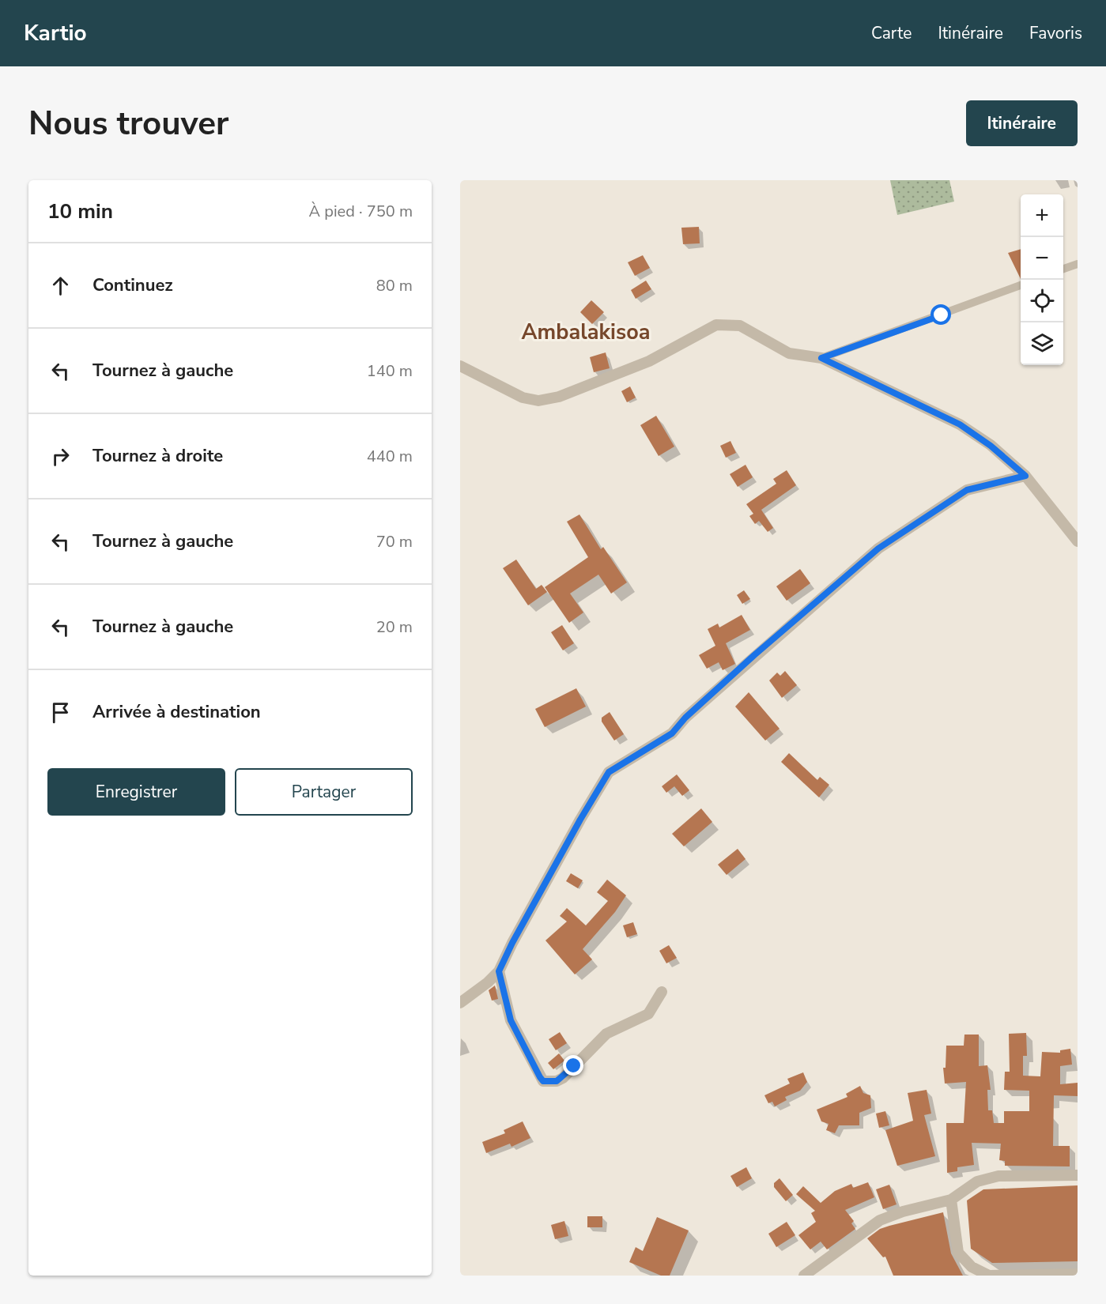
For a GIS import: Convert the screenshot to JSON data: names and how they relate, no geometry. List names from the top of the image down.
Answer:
{
  "districts": ["Ambalakisoa"],
  "page": {
    "header": "Kartio",
    "nav": ["Carte", "Itinéraire", "Favoris"],
    "buttons": [
      "Itinéraire",
      ["Enregistrer", "Partager"]
    ],
    "title": "Nous trouver",
    "heading": ["10 min", "À pied · 750 m"],
    "map_buttons": ["+", "−"],
    "list": [
      ["Continuez", "80 m"],
      ["Tournez à gauche", "140 m"],
      ["Tournez à droite", "440 m"],
      ["Tournez à gauche", "70 m"],
      ["Tournez à gauche", "20 m"],
      "Arrivée à destination"
    ]
  }
}
